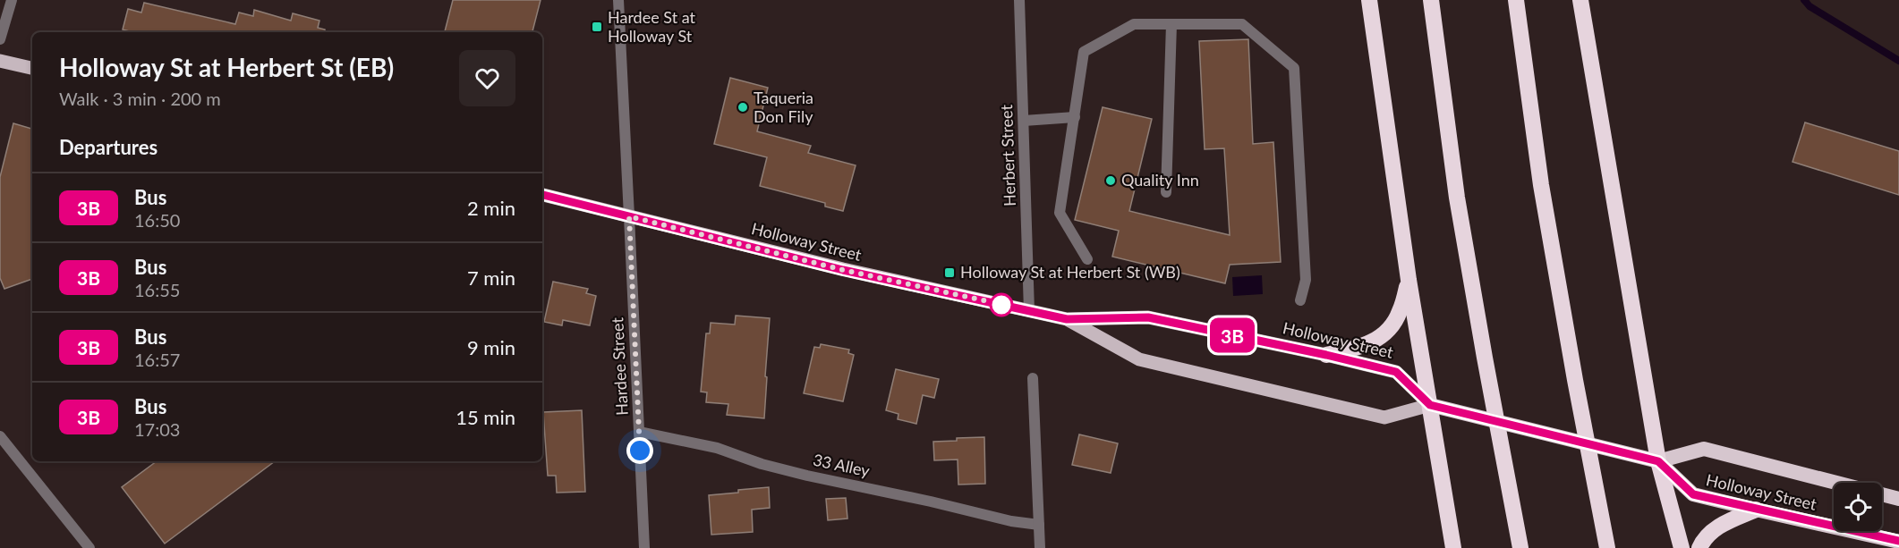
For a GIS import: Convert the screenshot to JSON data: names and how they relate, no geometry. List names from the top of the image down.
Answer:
{
  "streets": {
    "highway": ["Holloway Street"],
    "street": ["Herbert Street", "Hardee Street", "33 Alley"]
  },
  "crossings": [
    ["Herbert Street", "Holloway Street"],
    ["Holloway Street", "Hardee Street"],
    ["Hardee Street", "33 Alley"]
  ],
  "places": {
    "transit": ["Hardee St at Holloway St", "Holloway St at Herbert St (WB)"],
    "other": ["Taqueria Don Fily", "Quality Inn"]
  },
  "lines": ["bus line 3B"],
  "page": {
    "on_map": "3B",
    "heading": [
      ["Holloway St at Herbert St (EB)", "Walk · 3 min · 200 m"],
      "Departures"
    ],
    "list": [
      {
        "mark": "3B",
        "name": "Bus",
        "note": "16:50",
        "value": "2 min"
      },
      {
        "mark": "3B",
        "name": "Bus",
        "note": "16:55",
        "value": "7 min"
      },
      {
        "mark": "3B",
        "name": "Bus",
        "note": "16:57",
        "value": "9 min"
      },
      {
        "mark": "3B",
        "name": "Bus",
        "note": "17:03",
        "value": "15 min"
      }
    ]
  }
}
